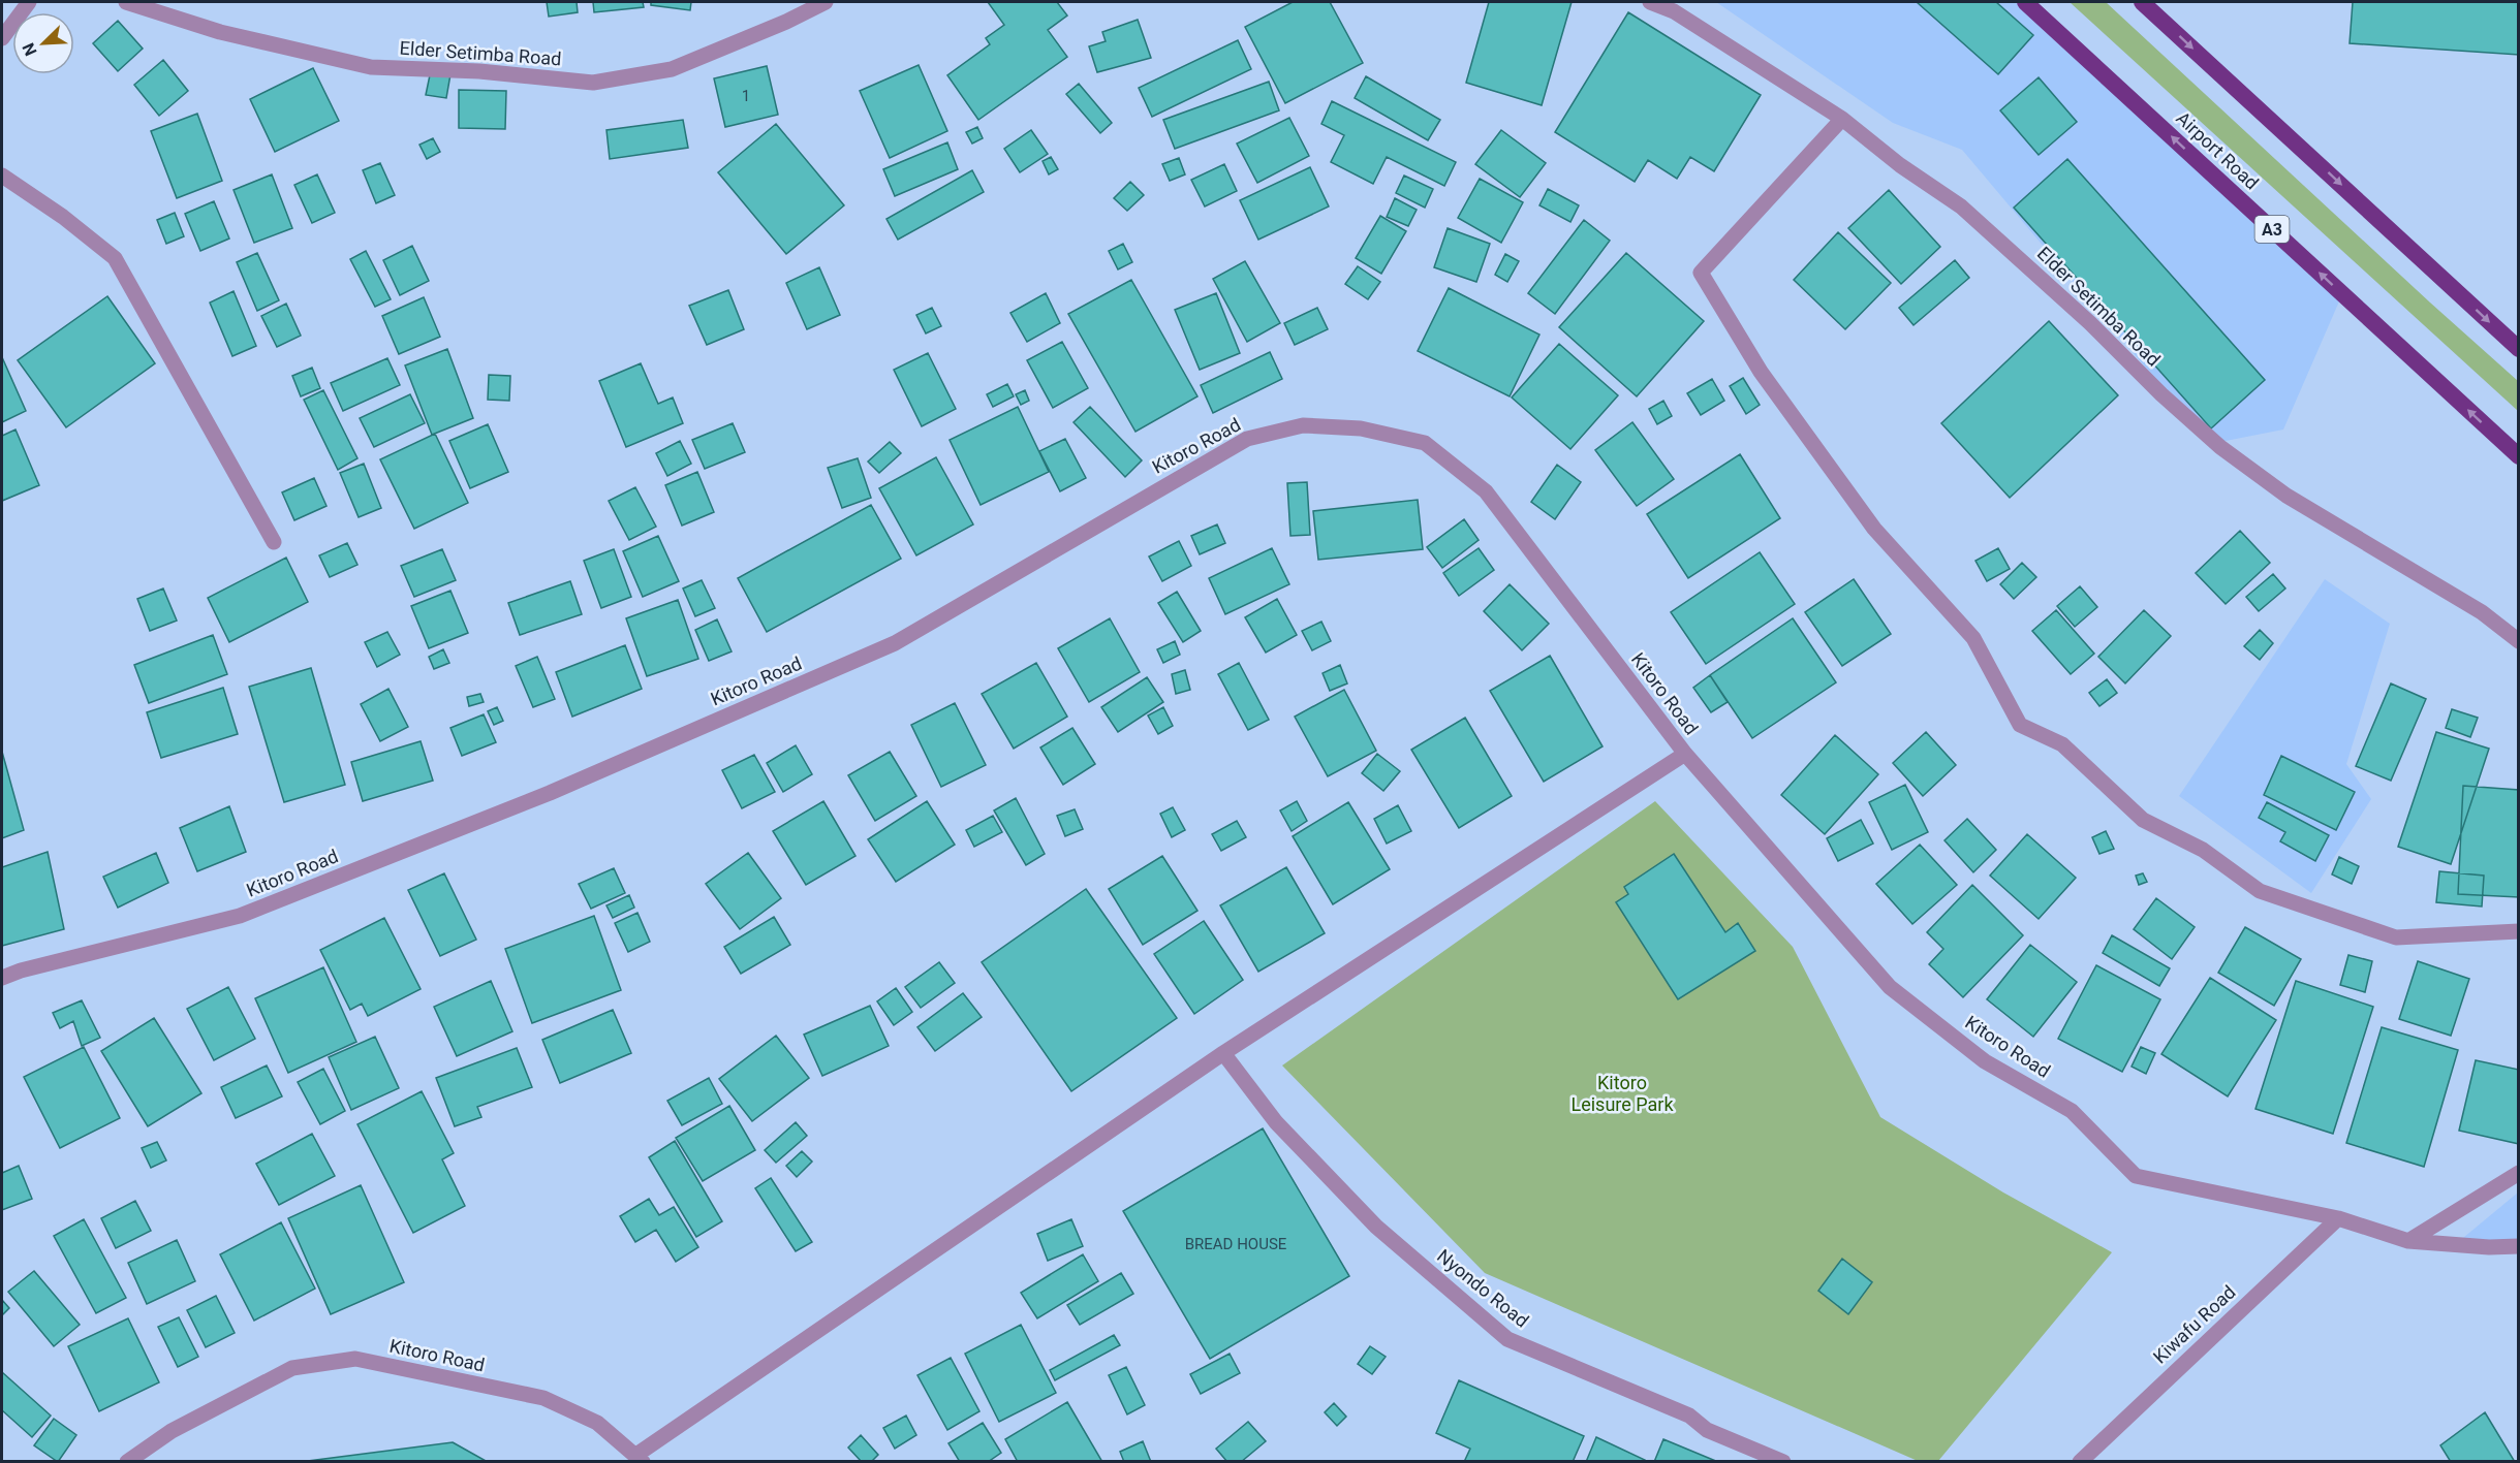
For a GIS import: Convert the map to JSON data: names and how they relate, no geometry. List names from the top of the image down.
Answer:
{
  "streets": {
    "highway": ["Airport Road", "A3"],
    "street": [
      "Elder Setimba Road",
      "Kitoro Road",
      "Nyondo Road",
      "Kiwafu Road"
    ]
  },
  "crossings": [
    ["Kitoro Road", "Kiwafu Road"]
  ],
  "parks": ["Kitoro Leisure Park"],
  "house_numbers": ["1", "BREAD HOUSE"],
  "north": "bottom left"
}
